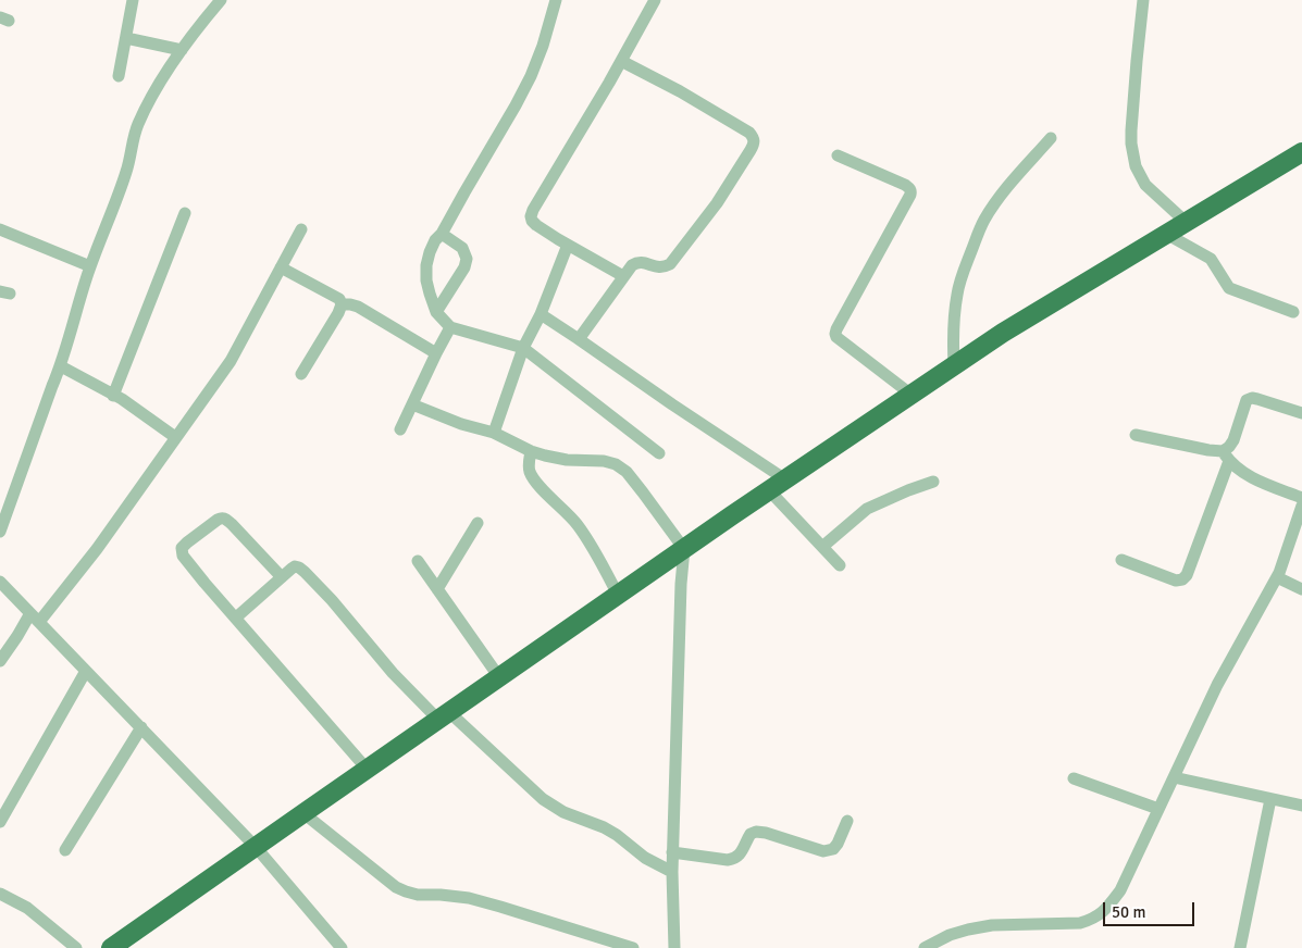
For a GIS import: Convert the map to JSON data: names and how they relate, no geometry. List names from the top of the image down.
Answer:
{
  "scale_bar": "50 m"
}
